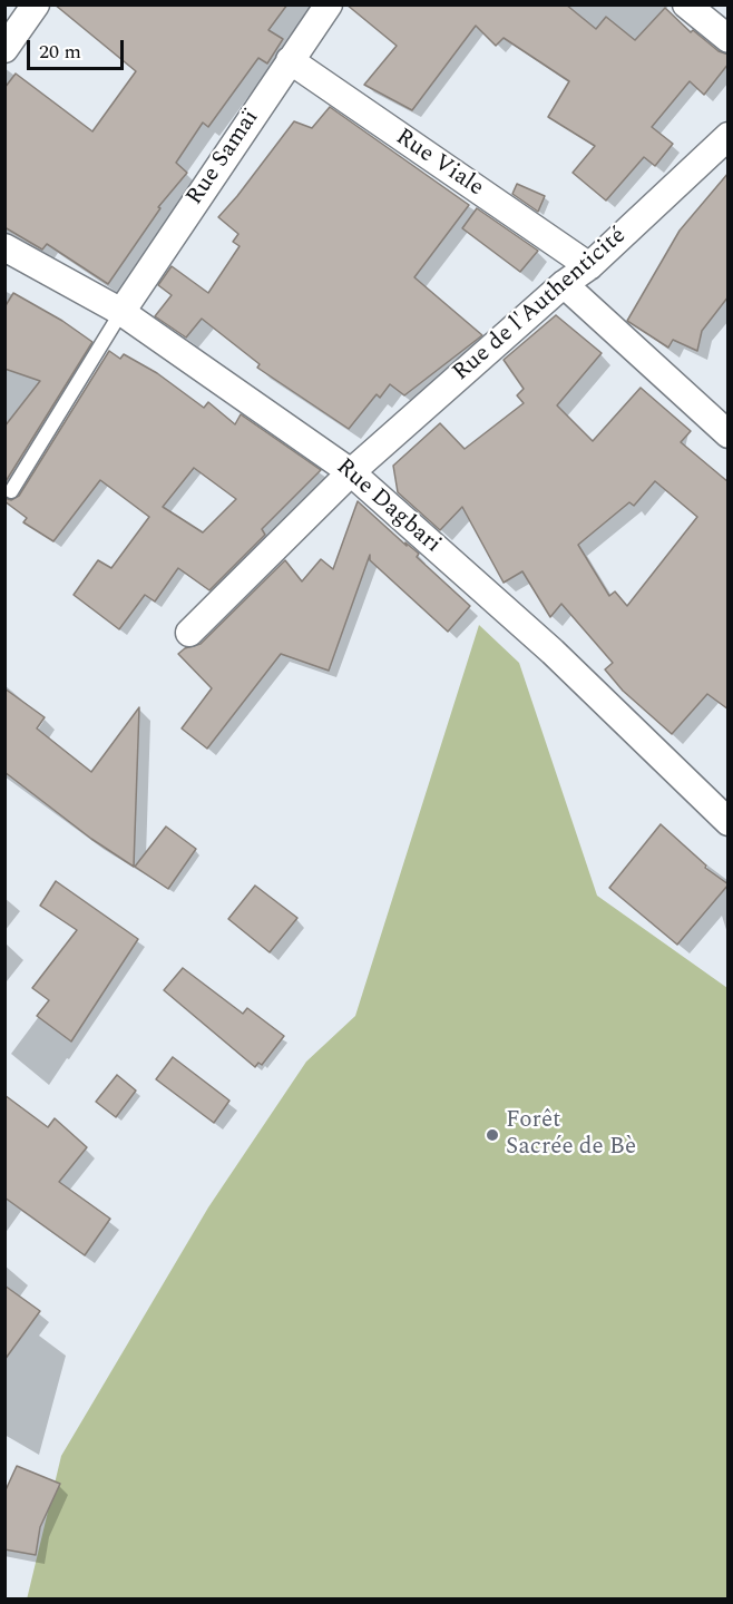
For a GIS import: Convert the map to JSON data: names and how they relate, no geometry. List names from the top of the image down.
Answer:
{
  "streets": {
    "street": [
      "Rue Samaï",
      "Rue Viale",
      "Rue de l'Authenticité",
      "Rue Dagbari"
    ]
  },
  "crossings": [
    ["Rue Samaï", "Rue Viale"],
    ["Rue Samaï", "Rue Dagbari"],
    ["Rue Viale", "Rue de l'Authenticité"],
    ["Rue de l'Authenticité", "Rue Dagbari"]
  ],
  "places": ["Forêt Sacrée de Bè"],
  "scale_bar": "20 m"
}
